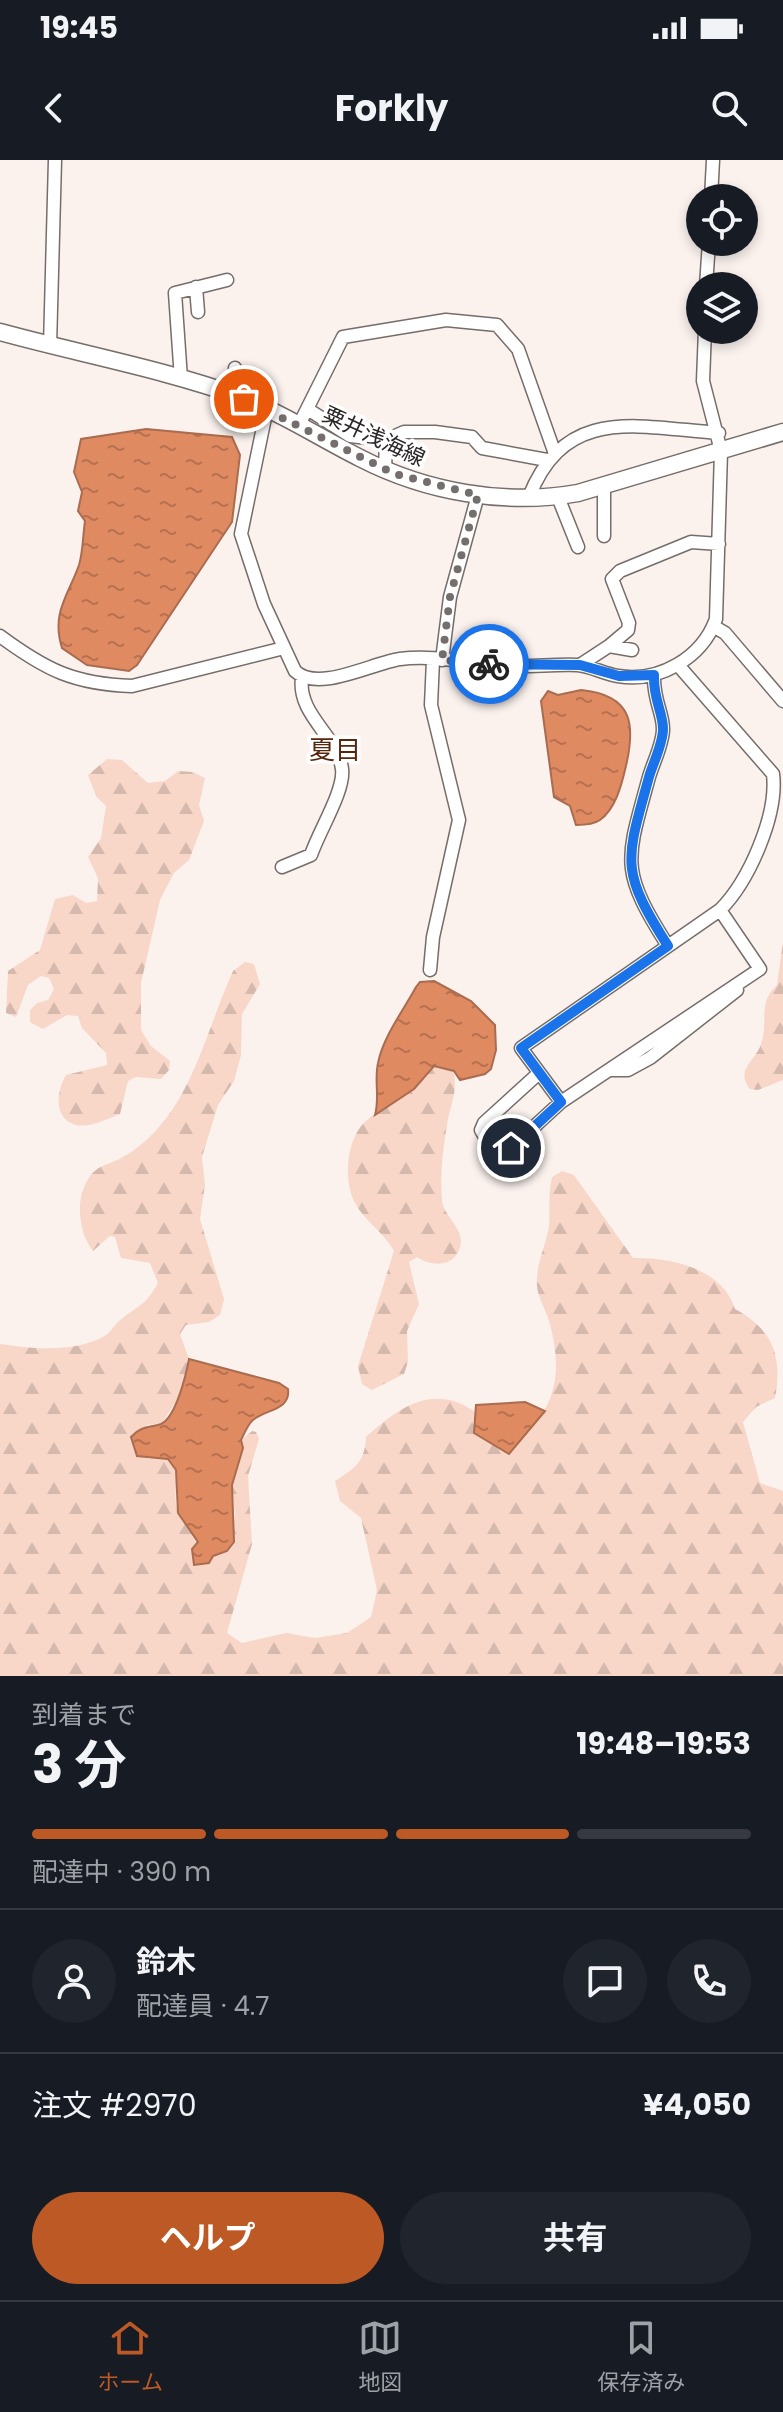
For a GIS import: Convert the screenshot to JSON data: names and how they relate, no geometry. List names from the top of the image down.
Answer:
{
  "streets": {
    "main road": ["粟井浅海線"]
  },
  "districts": ["夏目"],
  "page": {
    "status": "19:45",
    "header": "Forkly",
    "heading": ["3 分", "到着まで", "19:48–19:53"],
    "panel": [
      "鈴木",
      "配達員 · 4.7",
      "注文 #2970",
      "¥4,050"
    ],
    "bar": "配達中 · 390 m",
    "buttons": ["ヘルプ", "共有"],
    "tabs": ["ホーム", "地図", "保存済み"]
  }
}
